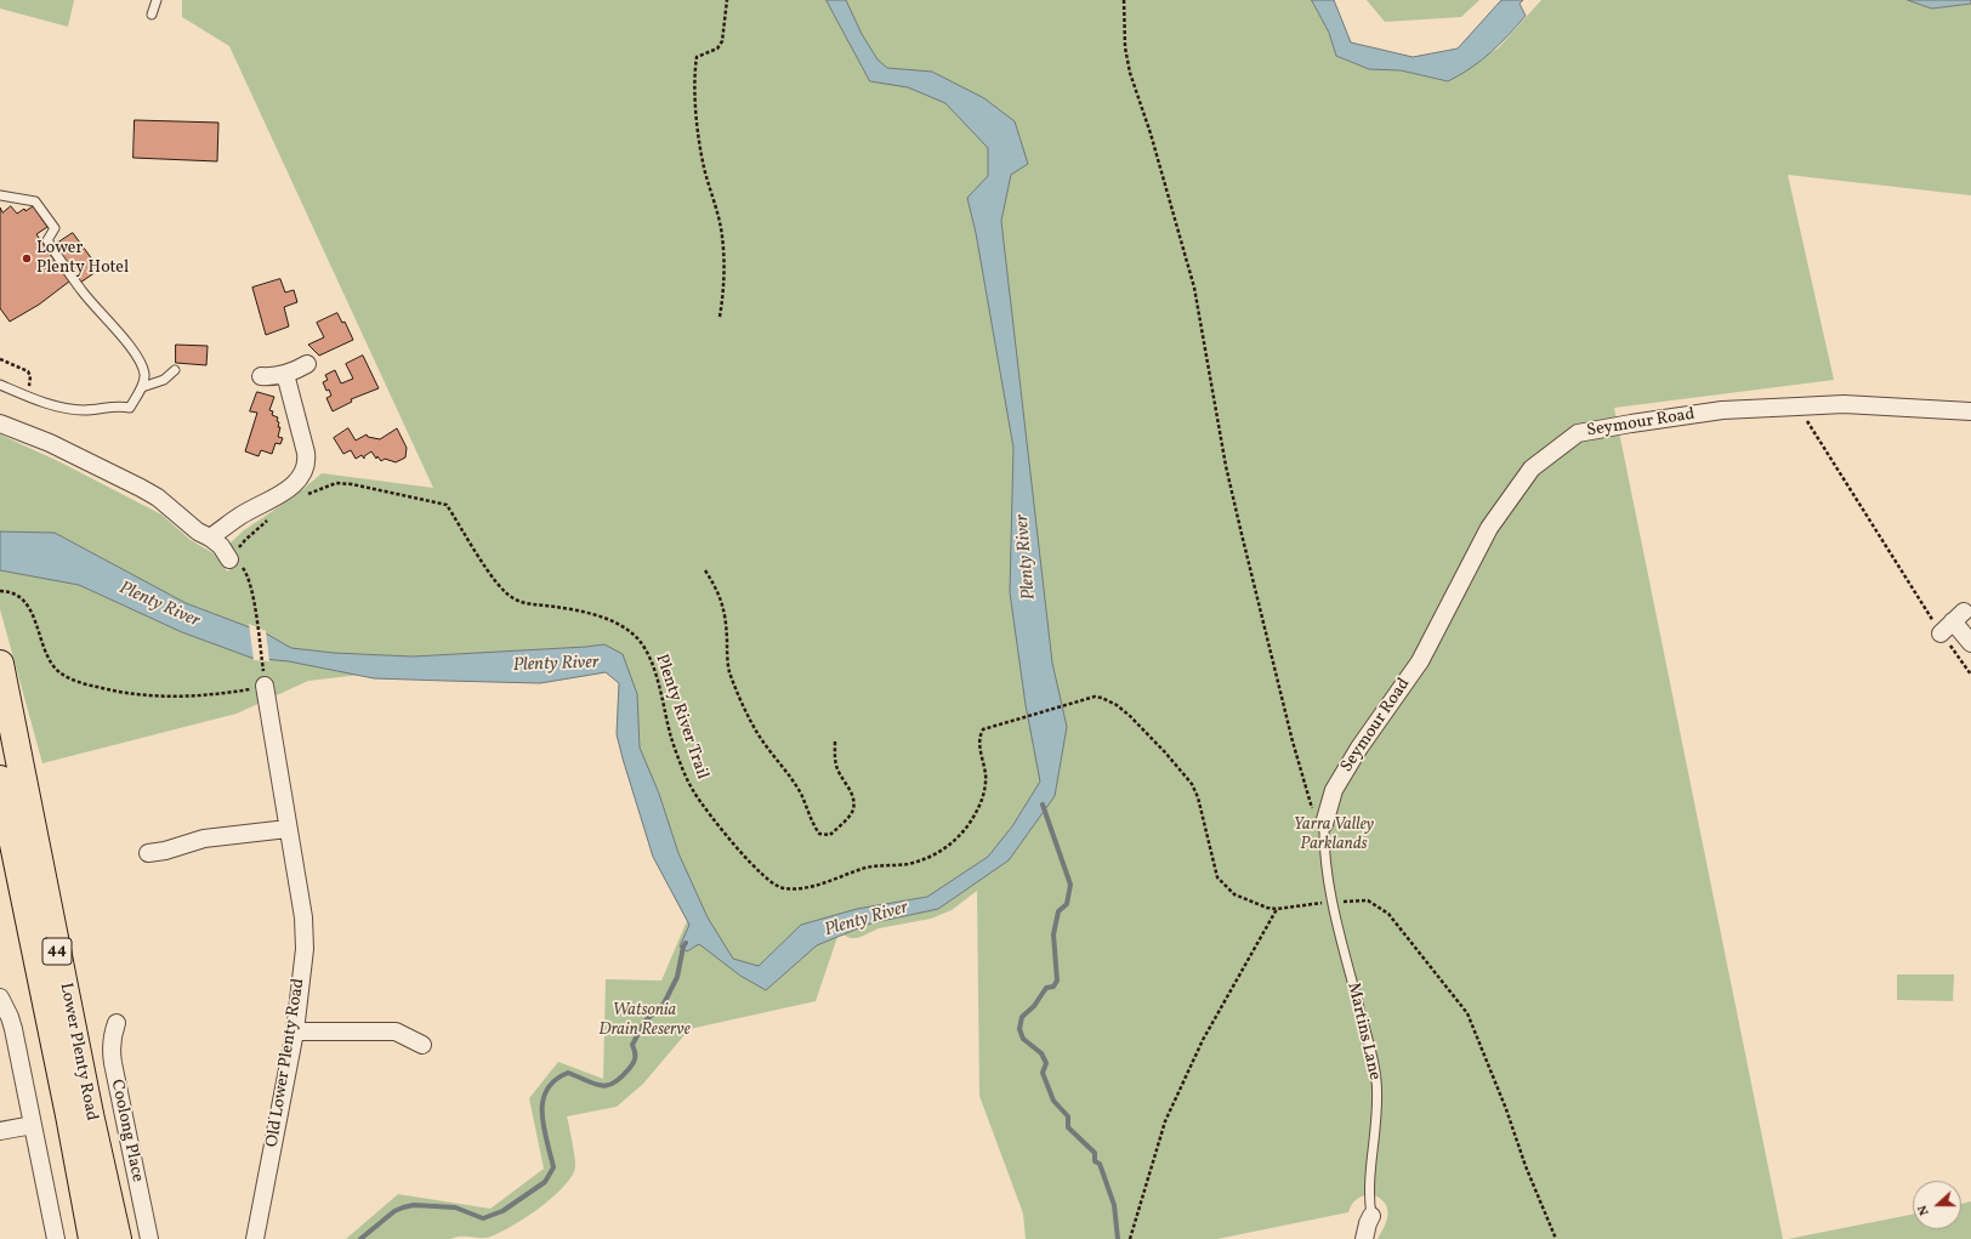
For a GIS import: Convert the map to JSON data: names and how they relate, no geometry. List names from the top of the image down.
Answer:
{
  "streets": {
    "main road": ["44", "Lower Plenty Road"],
    "street": [
      "Seymour Road",
      "Martins Lane",
      "Old Lower Plenty Road",
      "Coolong Place"
    ],
    "path": ["Plenty River Trail"]
  },
  "crossings": [
    ["Seymour Road", "Martins Lane"]
  ],
  "water": ["Plenty River"],
  "parks": ["Yarra Valley Parklands", "Watsonia Drain Reserve"],
  "places": ["Lower Plenty Hotel"],
  "north": "left"
}
